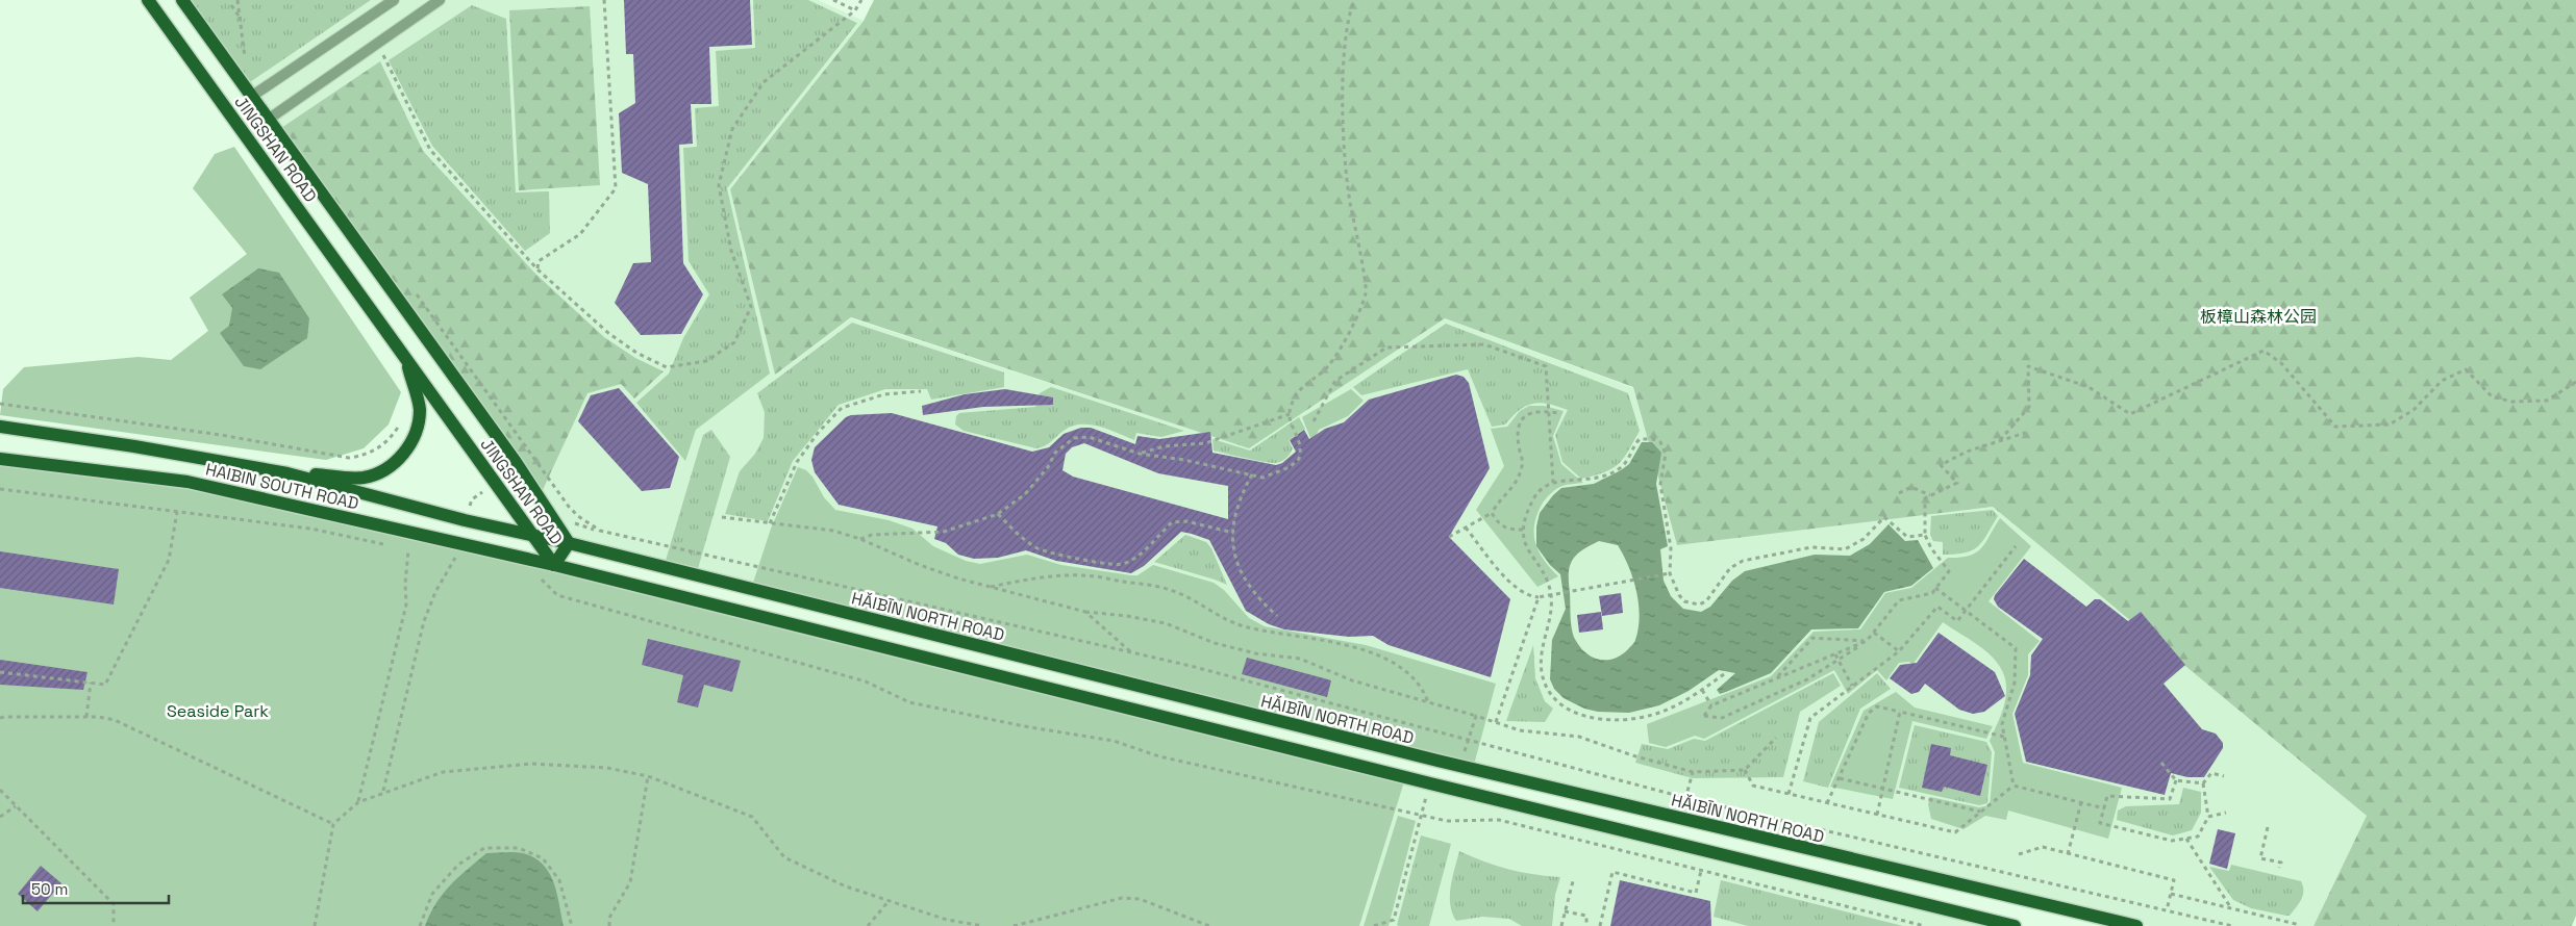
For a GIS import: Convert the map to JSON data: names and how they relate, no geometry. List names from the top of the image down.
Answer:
{
  "streets": {
    "main road": ["JINGSHAN ROAD", "HAIBIN SOUTH ROAD", "HǍIBĪN NORTH ROAD"]
  },
  "crossings": [
    ["JINGSHAN ROAD", "HAIBIN SOUTH ROAD"],
    ["JINGSHAN ROAD", "HǍIBĪN NORTH ROAD"],
    ["HAIBIN SOUTH ROAD", "HǍIBĪN NORTH ROAD"]
  ],
  "parks": ["板樟山森林公园", "Seaside Park"],
  "scale_bar": "50 m"
}
